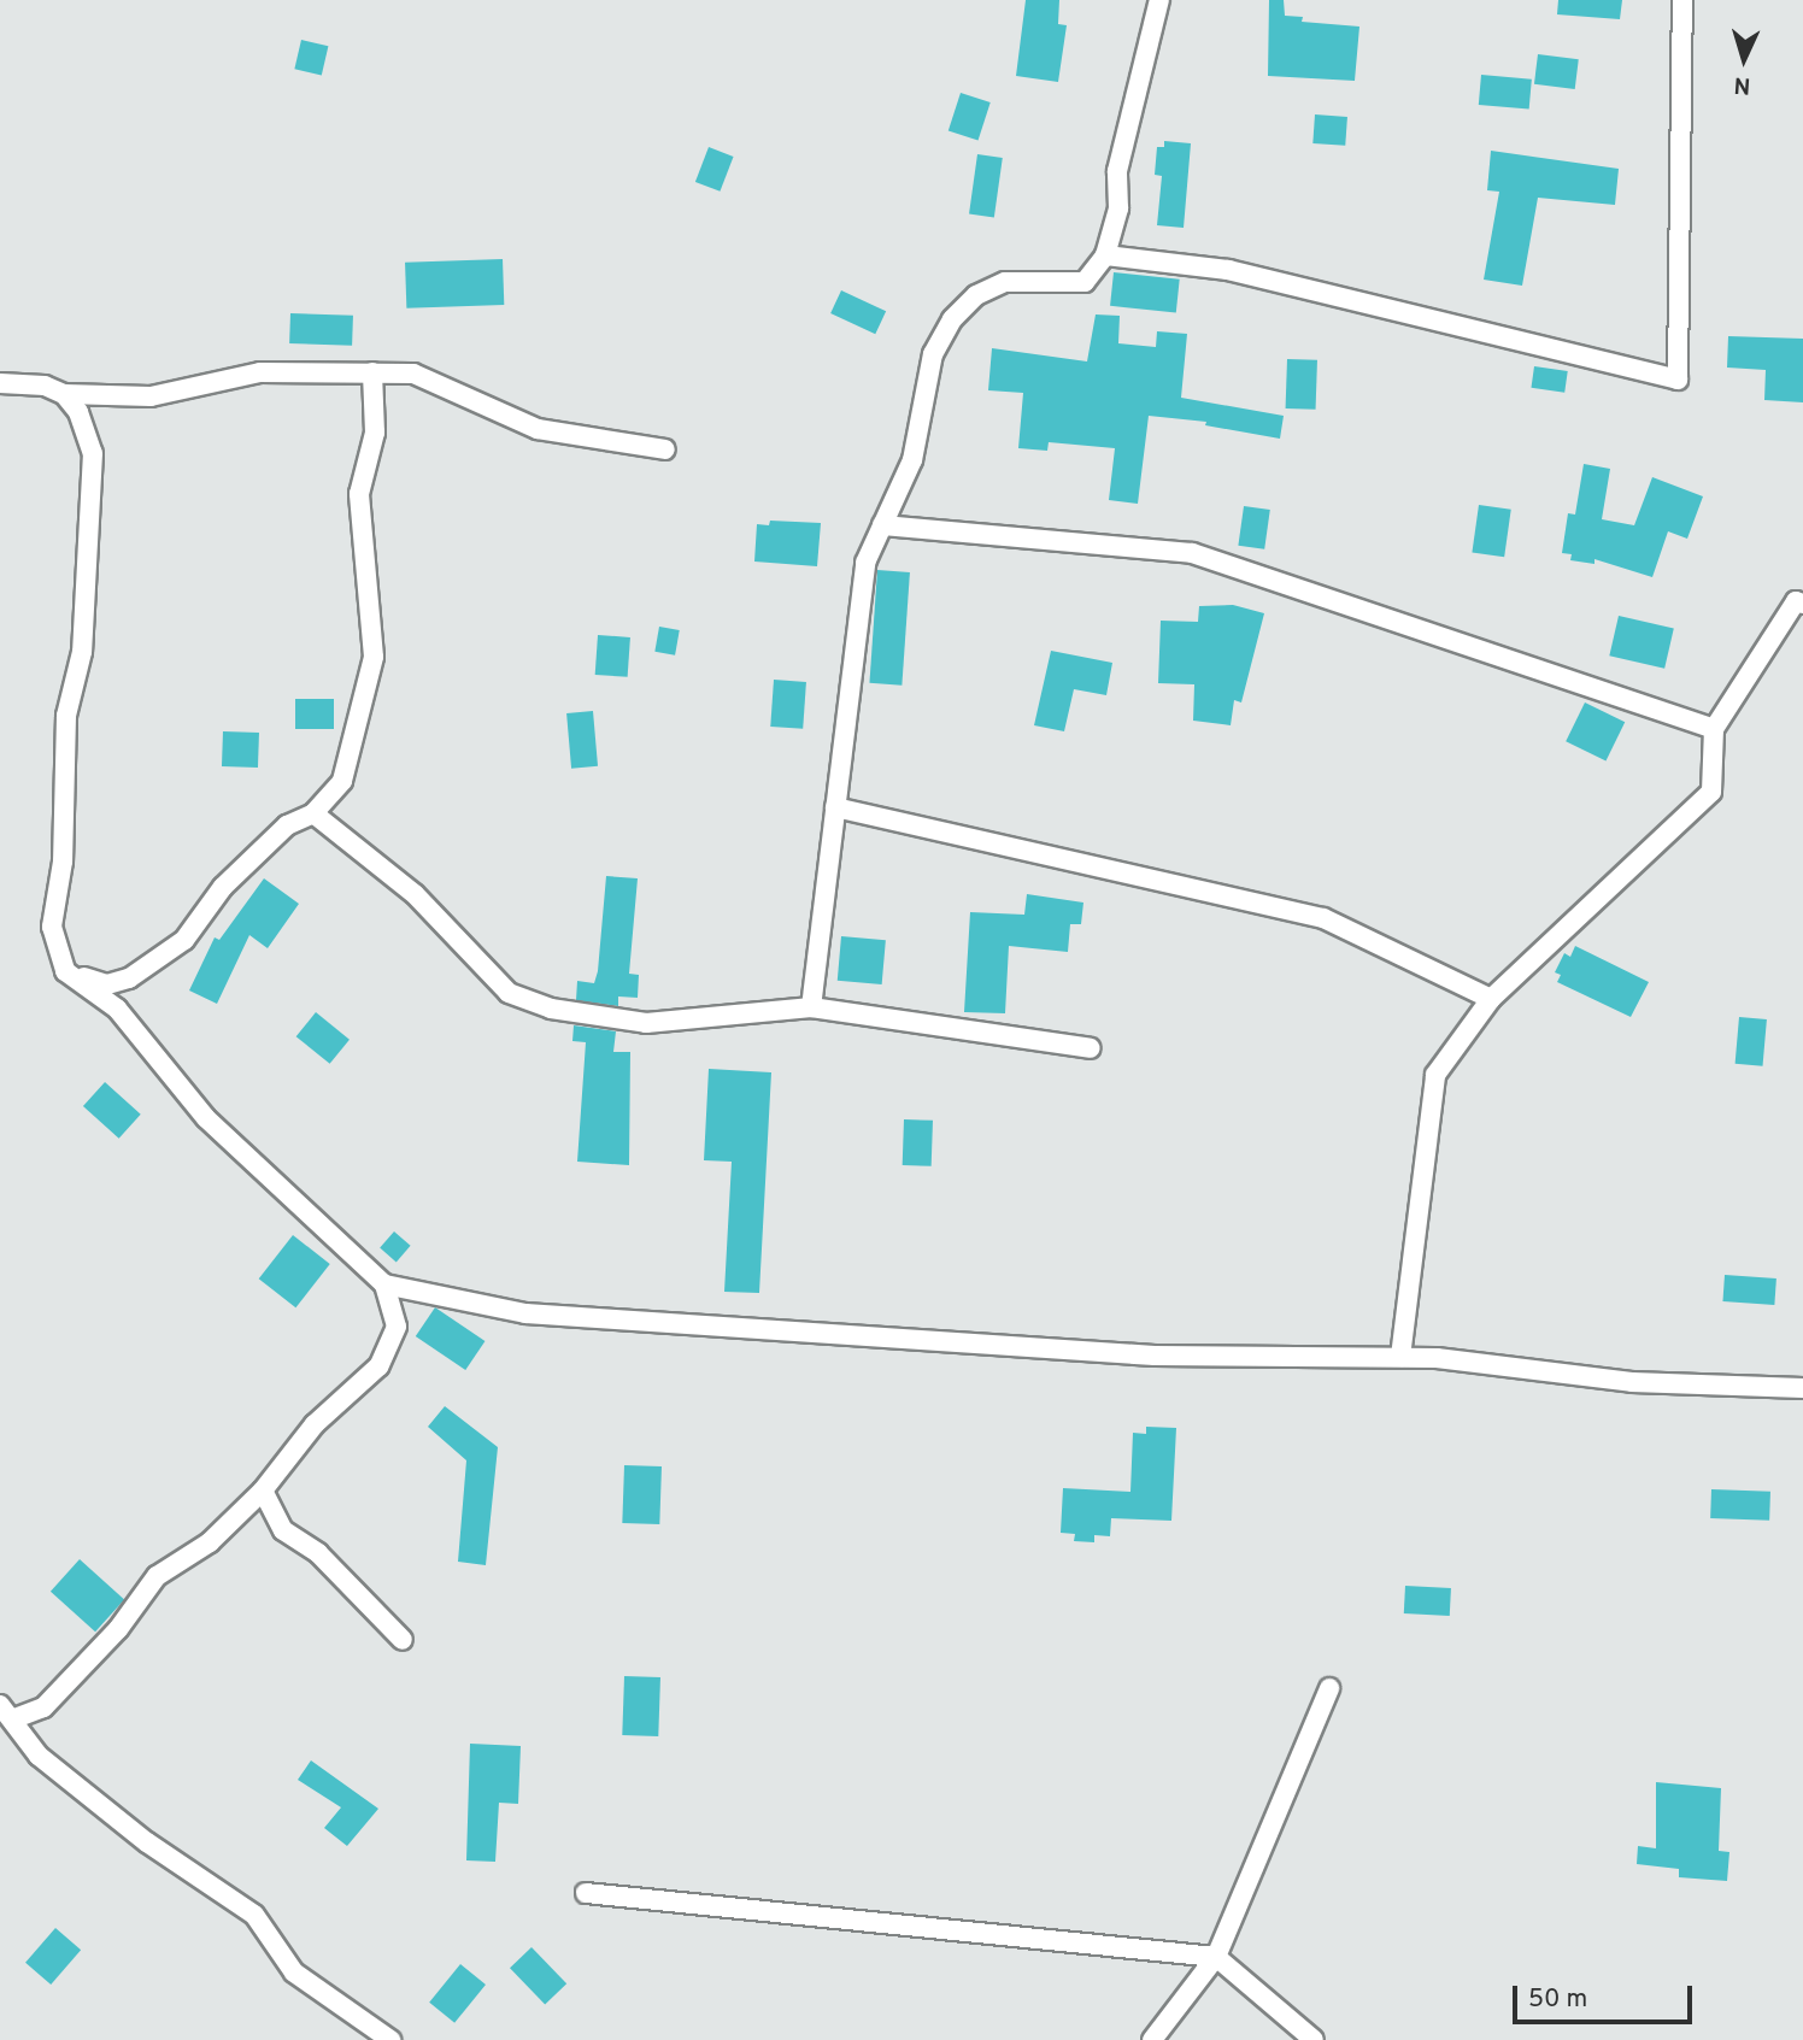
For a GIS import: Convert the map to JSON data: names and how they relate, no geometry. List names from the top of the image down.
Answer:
{
  "scale_bar": "50 m",
  "north": "bottom"
}
